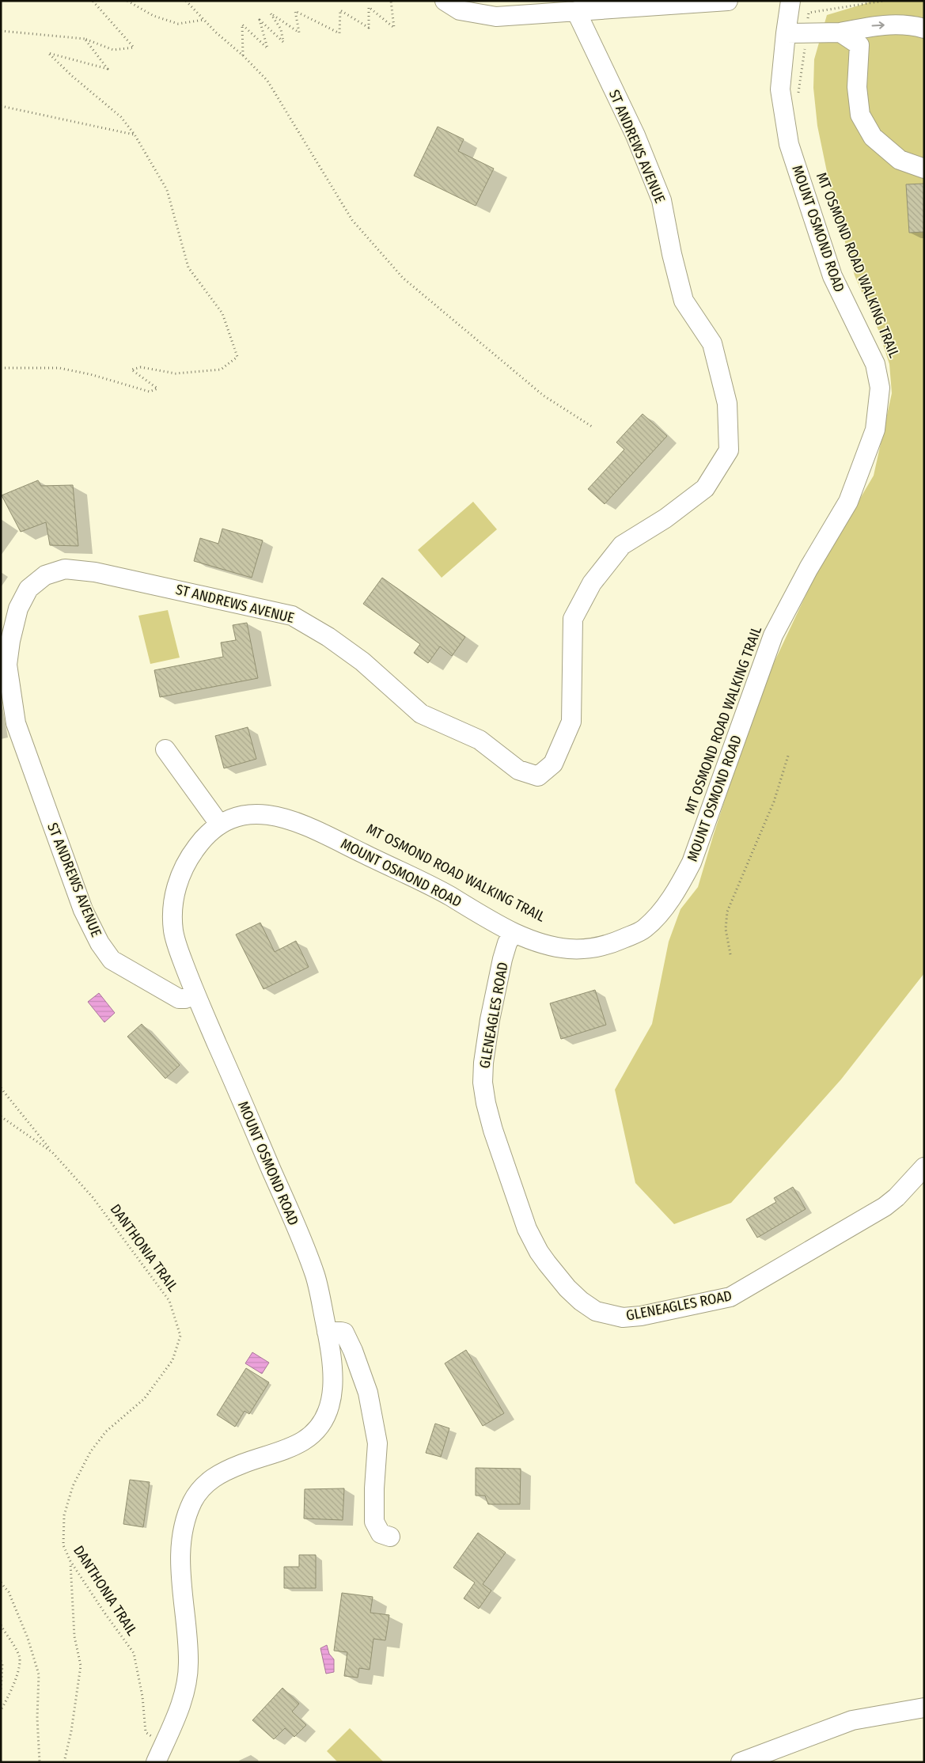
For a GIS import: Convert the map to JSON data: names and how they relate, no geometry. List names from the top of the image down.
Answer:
{
  "streets": {
    "street": ["ST ANDREWS AVENUE", "MOUNT OSMOND ROAD", "GLENEAGLES ROAD"],
    "path": ["DANTHONIA TRAIL"]
  },
  "crossings": [
    ["ST ANDREWS AVENUE", "MOUNT OSMOND ROAD"],
    ["MOUNT OSMOND ROAD", "GLENEAGLES ROAD"],
    ["MOUNT OSMOND ROAD", "DANTHONIA TRAIL"]
  ]
}
